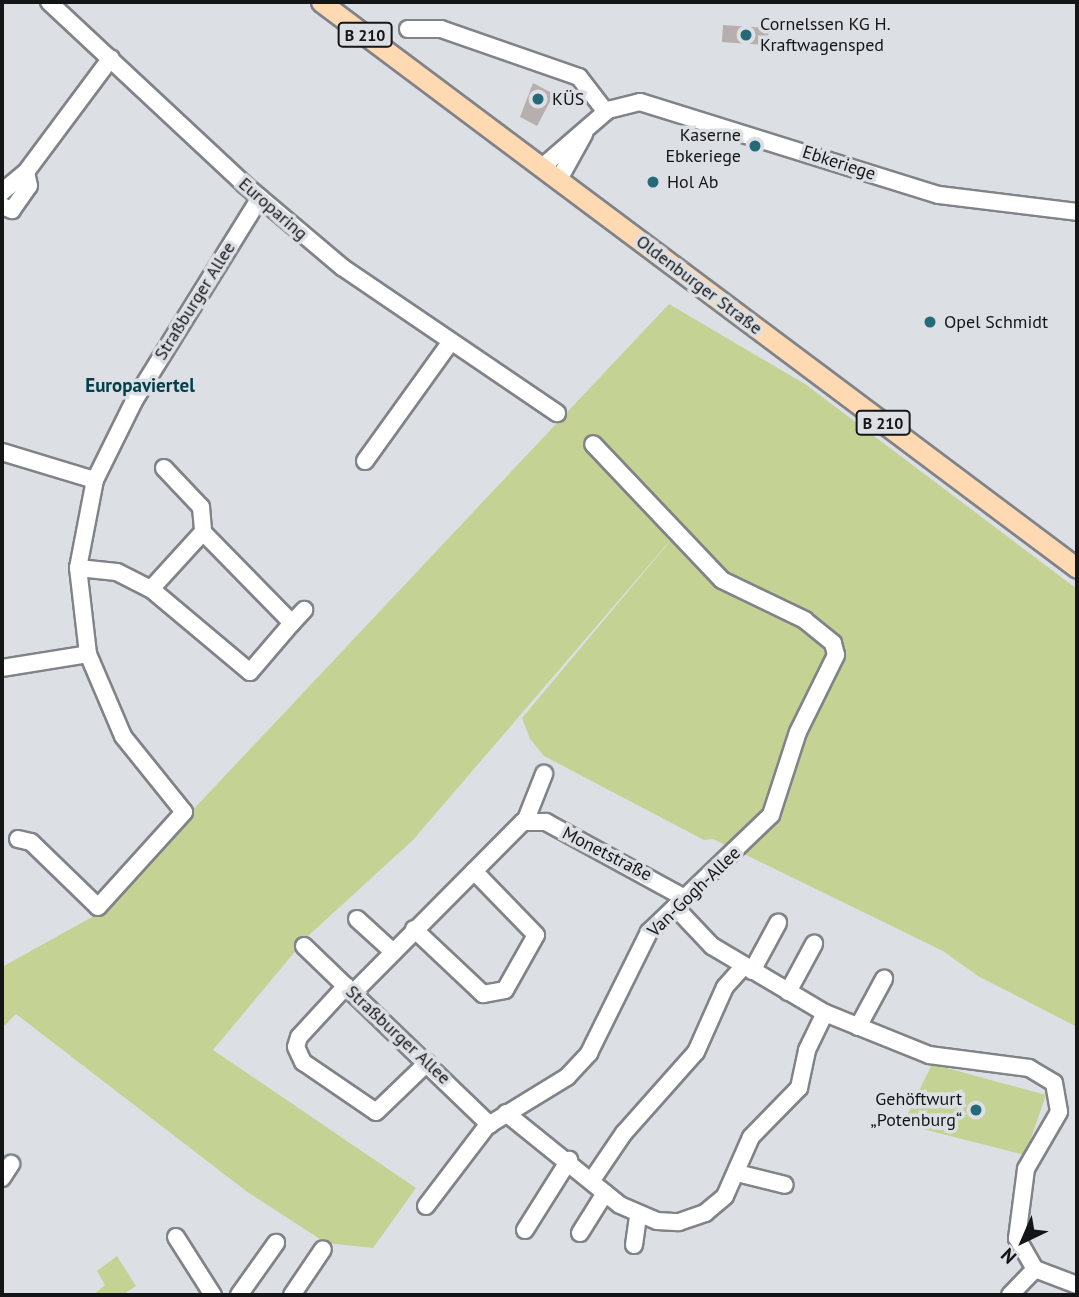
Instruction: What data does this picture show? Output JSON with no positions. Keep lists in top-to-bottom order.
{
  "streets": {
    "main road": ["B 210", "Oldenburger Straße"],
    "street": [
      "Ebkeriege",
      "Europaring",
      "Straßburger Allee",
      "Monetstraße",
      "Van-Gogh-Allee"
    ]
  },
  "crossings": [
    ["Ebkeriege", "Oldenburger Straße"],
    ["Europaring", "Straßburger Allee"],
    ["Straßburger Allee", "Van-Gogh-Allee"],
    ["Monetstraße", "Van-Gogh-Allee"]
  ],
  "districts": ["Europaviertel"],
  "places": [
    "Cornelssen KG H. Kraftwagensped",
    "KÜS",
    "Kaserne Ebkeriege",
    "Hol Ab",
    "Opel Schmidt",
    "Gehöftwurt „Potenburg“"
  ],
  "north": "bottom left"
}
